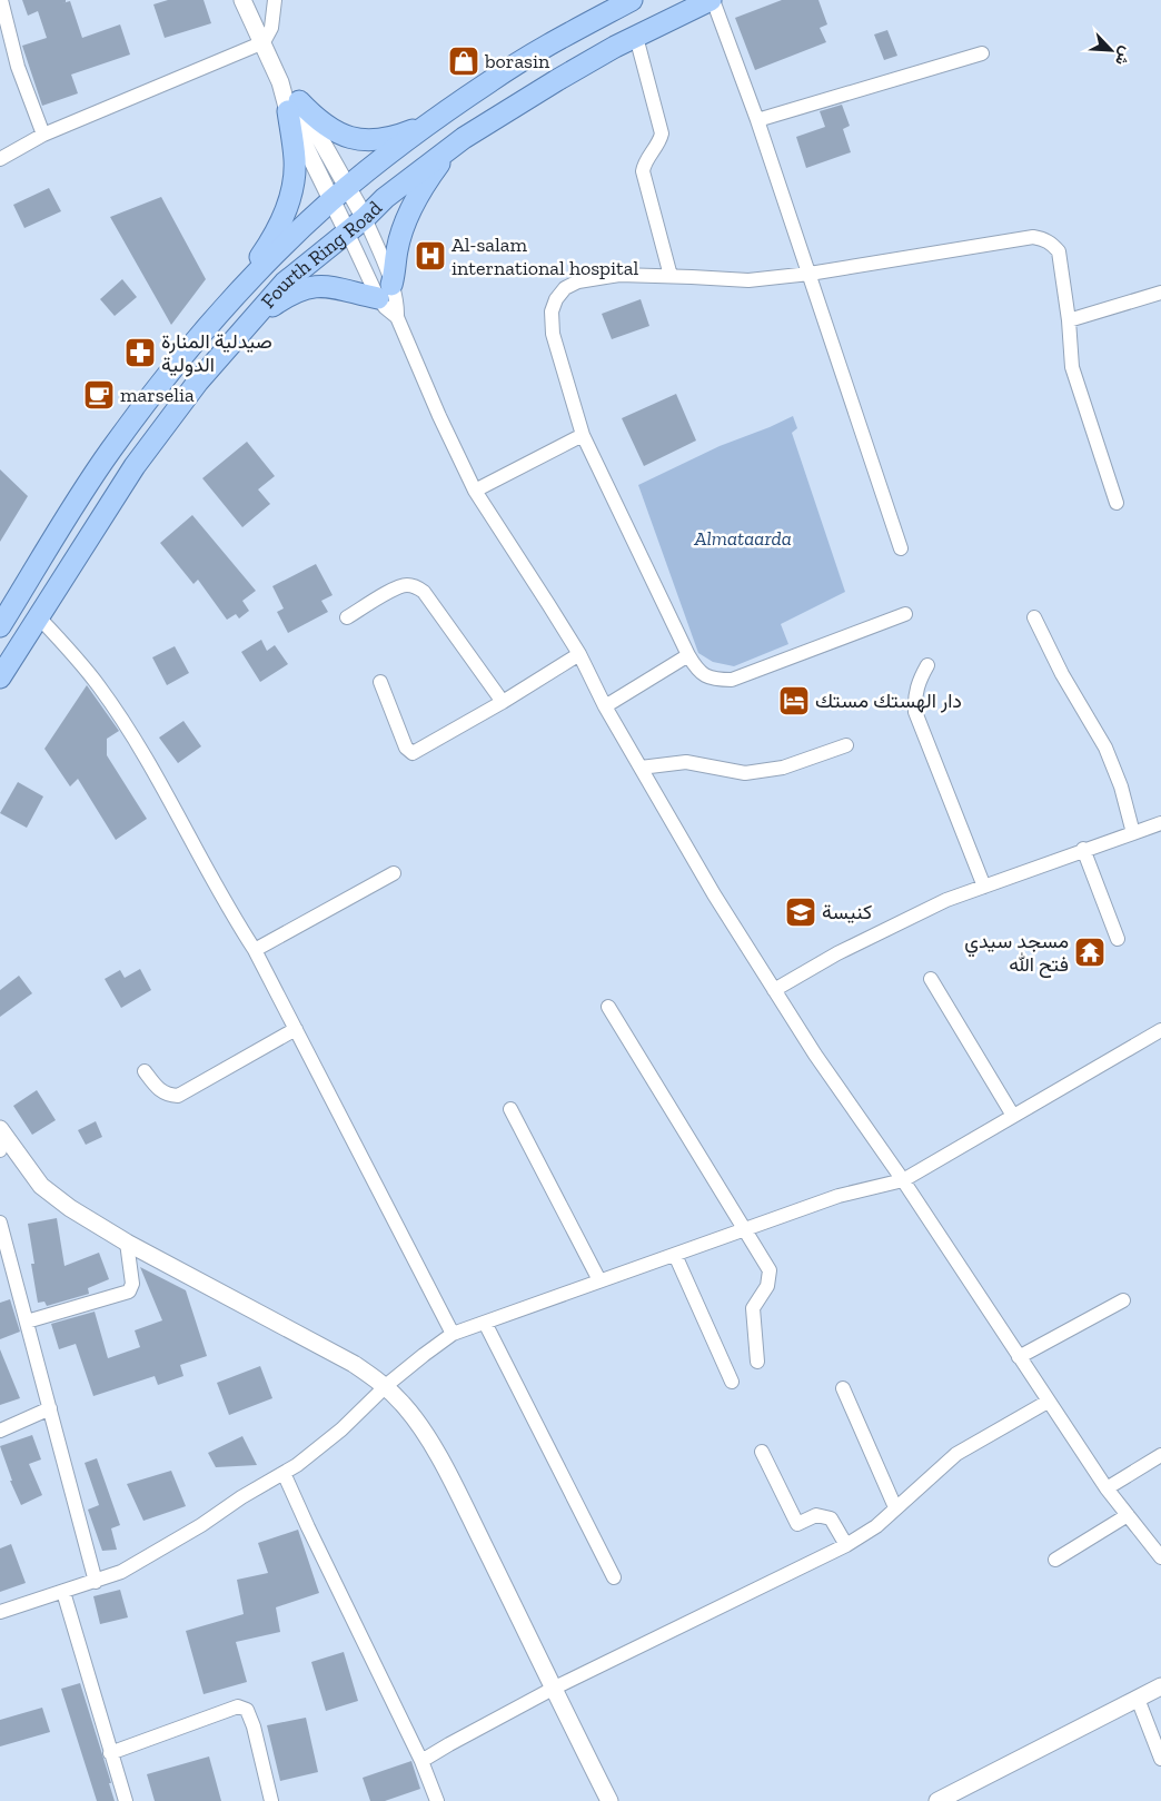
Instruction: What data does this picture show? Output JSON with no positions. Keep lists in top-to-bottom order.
{
  "streets": {
    "main road": ["Fourth Ring Road"]
  },
  "parks": ["Almataarda"],
  "places": {
    "shop": ["borasin"],
    "hospital": ["Al-salam international hospital"],
    "pharmacy": ["صيدلية المنارة الدولية"],
    "cafe": ["marselia"],
    "hotel": ["دار الهستك مستك"],
    "school or university": ["كنيسة"],
    "temple": ["مسجد سيدي فتح الله"]
  },
  "north": "bottom right"
}
